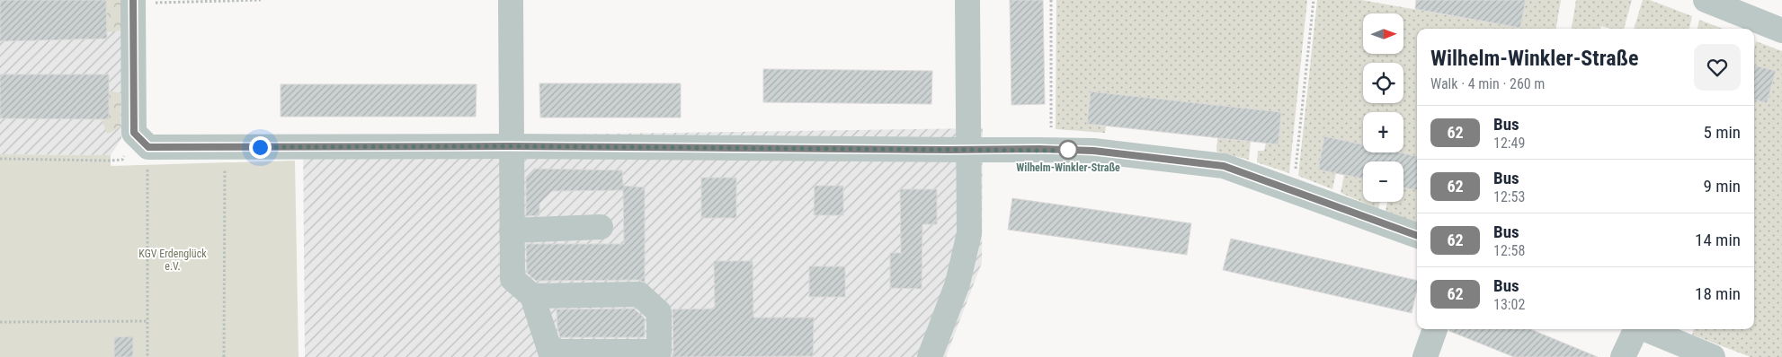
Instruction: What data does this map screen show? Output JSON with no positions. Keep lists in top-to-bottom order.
{
  "parks": ["KGV Erdenglück e.V."],
  "places": ["Wilhelm-Winkler-Straße"],
  "lines": ["bus line 62"],
  "north": "right",
  "page": {
    "map_buttons": ["+", "−"],
    "heading": ["Wilhelm-Winkler-Straße", "Walk · 4 min · 260 m"],
    "list": [
      {
        "mark": "62",
        "name": "Bus",
        "note": "12:49",
        "value": "5 min"
      },
      {
        "mark": "62",
        "name": "Bus",
        "note": "12:53",
        "value": "9 min"
      },
      {
        "mark": "62",
        "name": "Bus",
        "note": "12:58",
        "value": "14 min"
      },
      {
        "mark": "62",
        "name": "Bus",
        "note": "13:02",
        "value": "18 min"
      }
    ]
  }
}
